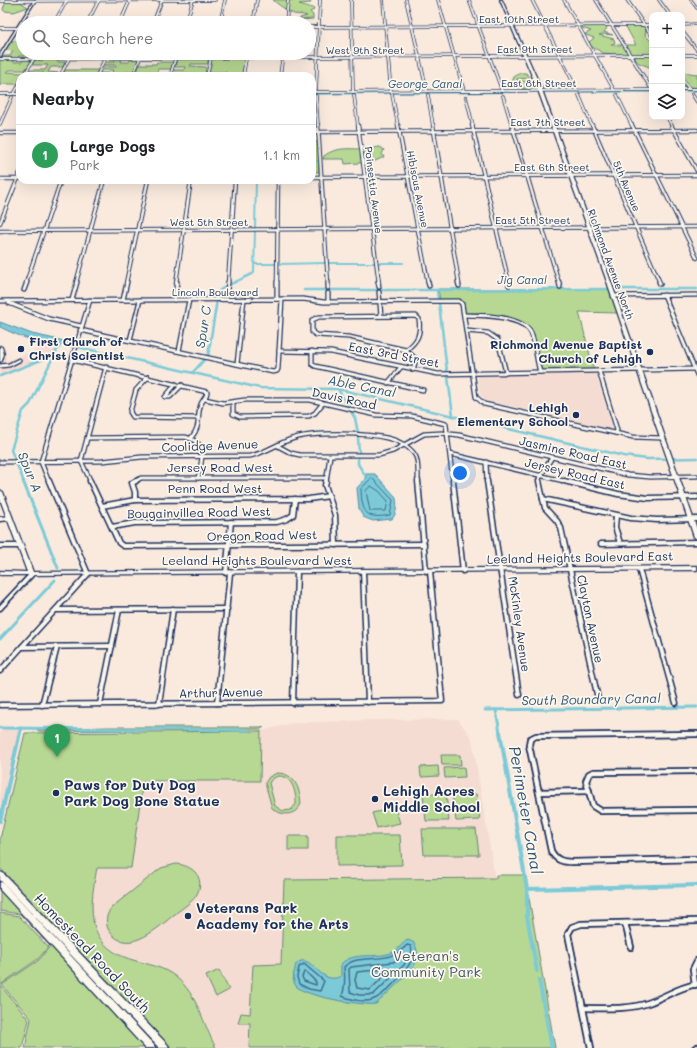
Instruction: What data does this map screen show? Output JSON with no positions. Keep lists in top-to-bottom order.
{
  "streets": {
    "street": [
      "East 10th Street",
      "East 9th Street",
      "West 9th Street",
      "East 8th Street",
      "East 7th Street",
      "East 6th Street",
      "5th Avenue",
      "Hibiscus Avenue",
      "Poinsettia Avenue",
      "East 5th Street",
      "West 5th Street",
      "Richmond Avenue North",
      "Lincoln Boulevard",
      "East 3rd Street",
      "Davis Road",
      "Coolidge Avenue",
      "Jasmine Road East",
      "Jersey Road West",
      "Jersey Road East",
      "Penn Road West",
      "Bougainvillea Road West",
      "Oregon Road West",
      "Leeland Heights Boulevard East",
      "Leeland Heights Boulevard West",
      "Clayton Avenue",
      "McKinley Avenue",
      "Arthur Avenue",
      "Homestead Road South"
    ]
  },
  "crossings": [
    ["East 10th Street", "Hibiscus Avenue"],
    ["East 10th Street", "Poinsettia Avenue"],
    ["East 10th Street", "Richmond Avenue North"],
    ["East 9th Street", "West 9th Street"],
    ["East 9th Street", "Richmond Avenue North"],
    ["West 9th Street", "Hibiscus Avenue"],
    ["West 9th Street", "Poinsettia Avenue"],
    ["East 8th Street", "Hibiscus Avenue"],
    ["East 8th Street", "Poinsettia Avenue"],
    ["East 8th Street", "Richmond Avenue North"],
    ["East 7th Street", "5th Avenue"],
    ["East 7th Street", "Hibiscus Avenue"],
    ["East 7th Street", "Poinsettia Avenue"],
    ["East 7th Street", "Richmond Avenue North"],
    ["East 6th Street", "5th Avenue"],
    ["East 6th Street", "Hibiscus Avenue"],
    ["East 6th Street", "Poinsettia Avenue"],
    ["East 6th Street", "Richmond Avenue North"],
    ["5th Avenue", "East 5th Street"],
    ["Hibiscus Avenue", "East 5th Street"],
    ["Hibiscus Avenue", "West 5th Street"],
    ["Poinsettia Avenue", "West 5th Street"],
    ["East 5th Street", "West 5th Street"],
    ["East 5th Street", "Richmond Avenue North"],
    ["Richmond Avenue North", "East 3rd Street"],
    ["Richmond Avenue North", "Jasmine Road East"],
    ["Richmond Avenue North", "Jersey Road East"],
    ["Davis Road", "Jasmine Road East"],
    ["Coolidge Avenue", "Jasmine Road East"],
    ["Coolidge Avenue", "Oregon Road West"],
    ["Coolidge Avenue", "Leeland Heights Boulevard West"],
    ["Coolidge Avenue", "Arthur Avenue"],
    ["Jersey Road West", "Penn Road West"],
    ["Jersey Road East", "Clayton Avenue"],
    ["Jersey Road East", "McKinley Avenue"],
    ["Penn Road West", "Bougainvillea Road West"],
    ["Penn Road West", "Oregon Road West"],
    ["Bougainvillea Road West", "Oregon Road West"],
    ["Leeland Heights Boulevard East", "Leeland Heights Boulevard West"],
    ["Leeland Heights Boulevard East", "Clayton Avenue"],
    ["Leeland Heights Boulevard East", "McKinley Avenue"]
  ],
  "water": [
    "George Canal",
    "Jig Canal",
    "Spur C",
    "Able Canal",
    "Spur A",
    "South Boundary Canal",
    "Perimeter Canal"
  ],
  "parks": ["Veteran's Community Park"],
  "places": [
    "First Church of Christ Scientist",
    "Richmond Avenue Baptist Church of Lehigh",
    "Lehigh Elementary School",
    "Paws for Duty Dog Park Dog Bone Statue",
    "Lehigh Acres Middle School",
    "Veterans Park Academy for the Arts"
  ],
  "page": {
    "map_buttons": ["+", "−"],
    "search": "Search here",
    "heading": "Nearby",
    "list": [
      {
        "mark": "1",
        "name": "Large Dogs",
        "note": "Park",
        "value": "1.1 km"
      }
    ],
    "pins": "1"
  }
}
